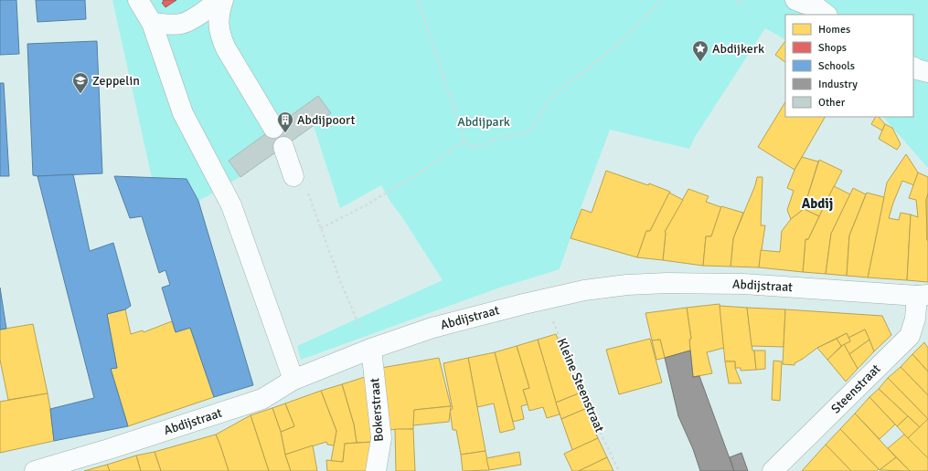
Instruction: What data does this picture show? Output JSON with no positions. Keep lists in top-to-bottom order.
{
  "streets": {
    "street": ["Abdijstraat", "Steenstraat", "Bokerstraat"],
    "path": ["Kleine Steenstraat"]
  },
  "crossings": [
    ["Abdijstraat", "Kleine Steenstraat"],
    ["Abdijstraat", "Steenstraat"],
    ["Abdijstraat", "Bokerstraat"]
  ],
  "districts": ["Abdij"],
  "parks": ["Abdijpark"],
  "places": {
    "place": ["Abdijkerk"],
    "school or university": ["Zeppelin"],
    "building": ["Abdijpoort"]
  },
  "legend": [
    "Homes",
    "Shops",
    "Schools",
    "Industry",
    "Other"
  ]
}
